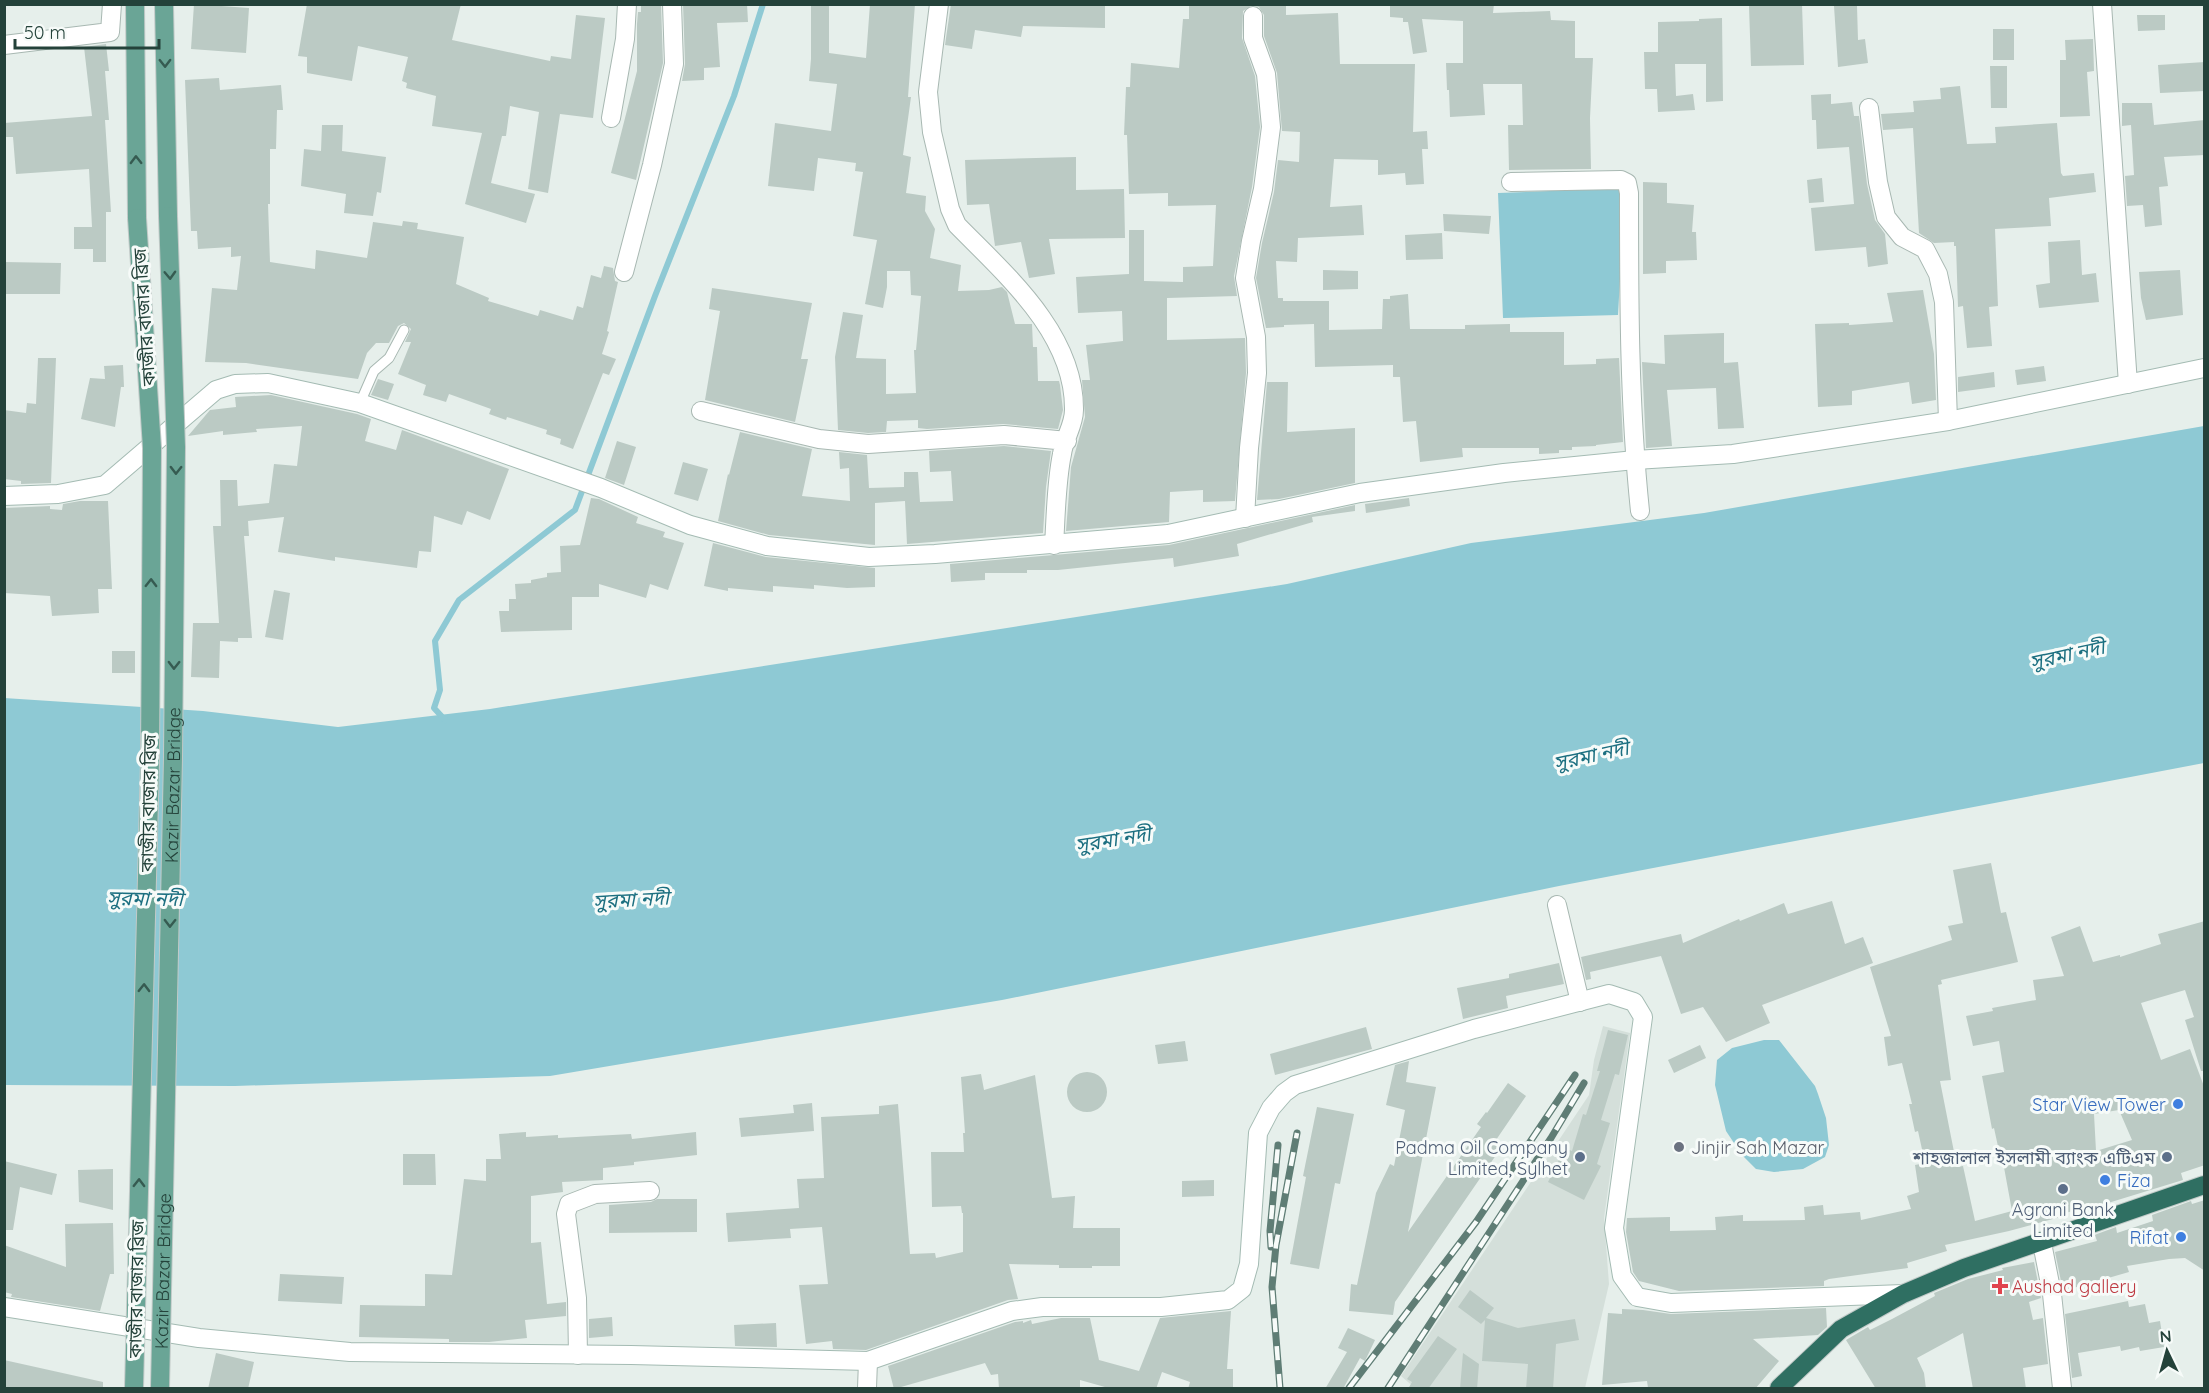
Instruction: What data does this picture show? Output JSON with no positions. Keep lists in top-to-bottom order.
{
  "streets": {
    "main road": ["কাজীর বাজার ব্রিজ", "Kazir Bazar Bridge"]
  },
  "one_way": ["কাজীর বাজার ব্রিজ", "Kazir Bazar Bridge"],
  "water": ["সুরমা নদী"],
  "places": {
    "other": [
      "Star View Tower",
      "Jinjir Sah Mazar",
      "Padma Oil Company Limited, Sylhet",
      "শাহজালাল ইসলামী ব্যাংক এটিএম",
      "Fiza",
      "Agrani Bank Limited",
      "Rifat"
    ],
    "health": ["Aushad gallery"]
  },
  "scale_bar": "50 m",
  "north": "top"
}
